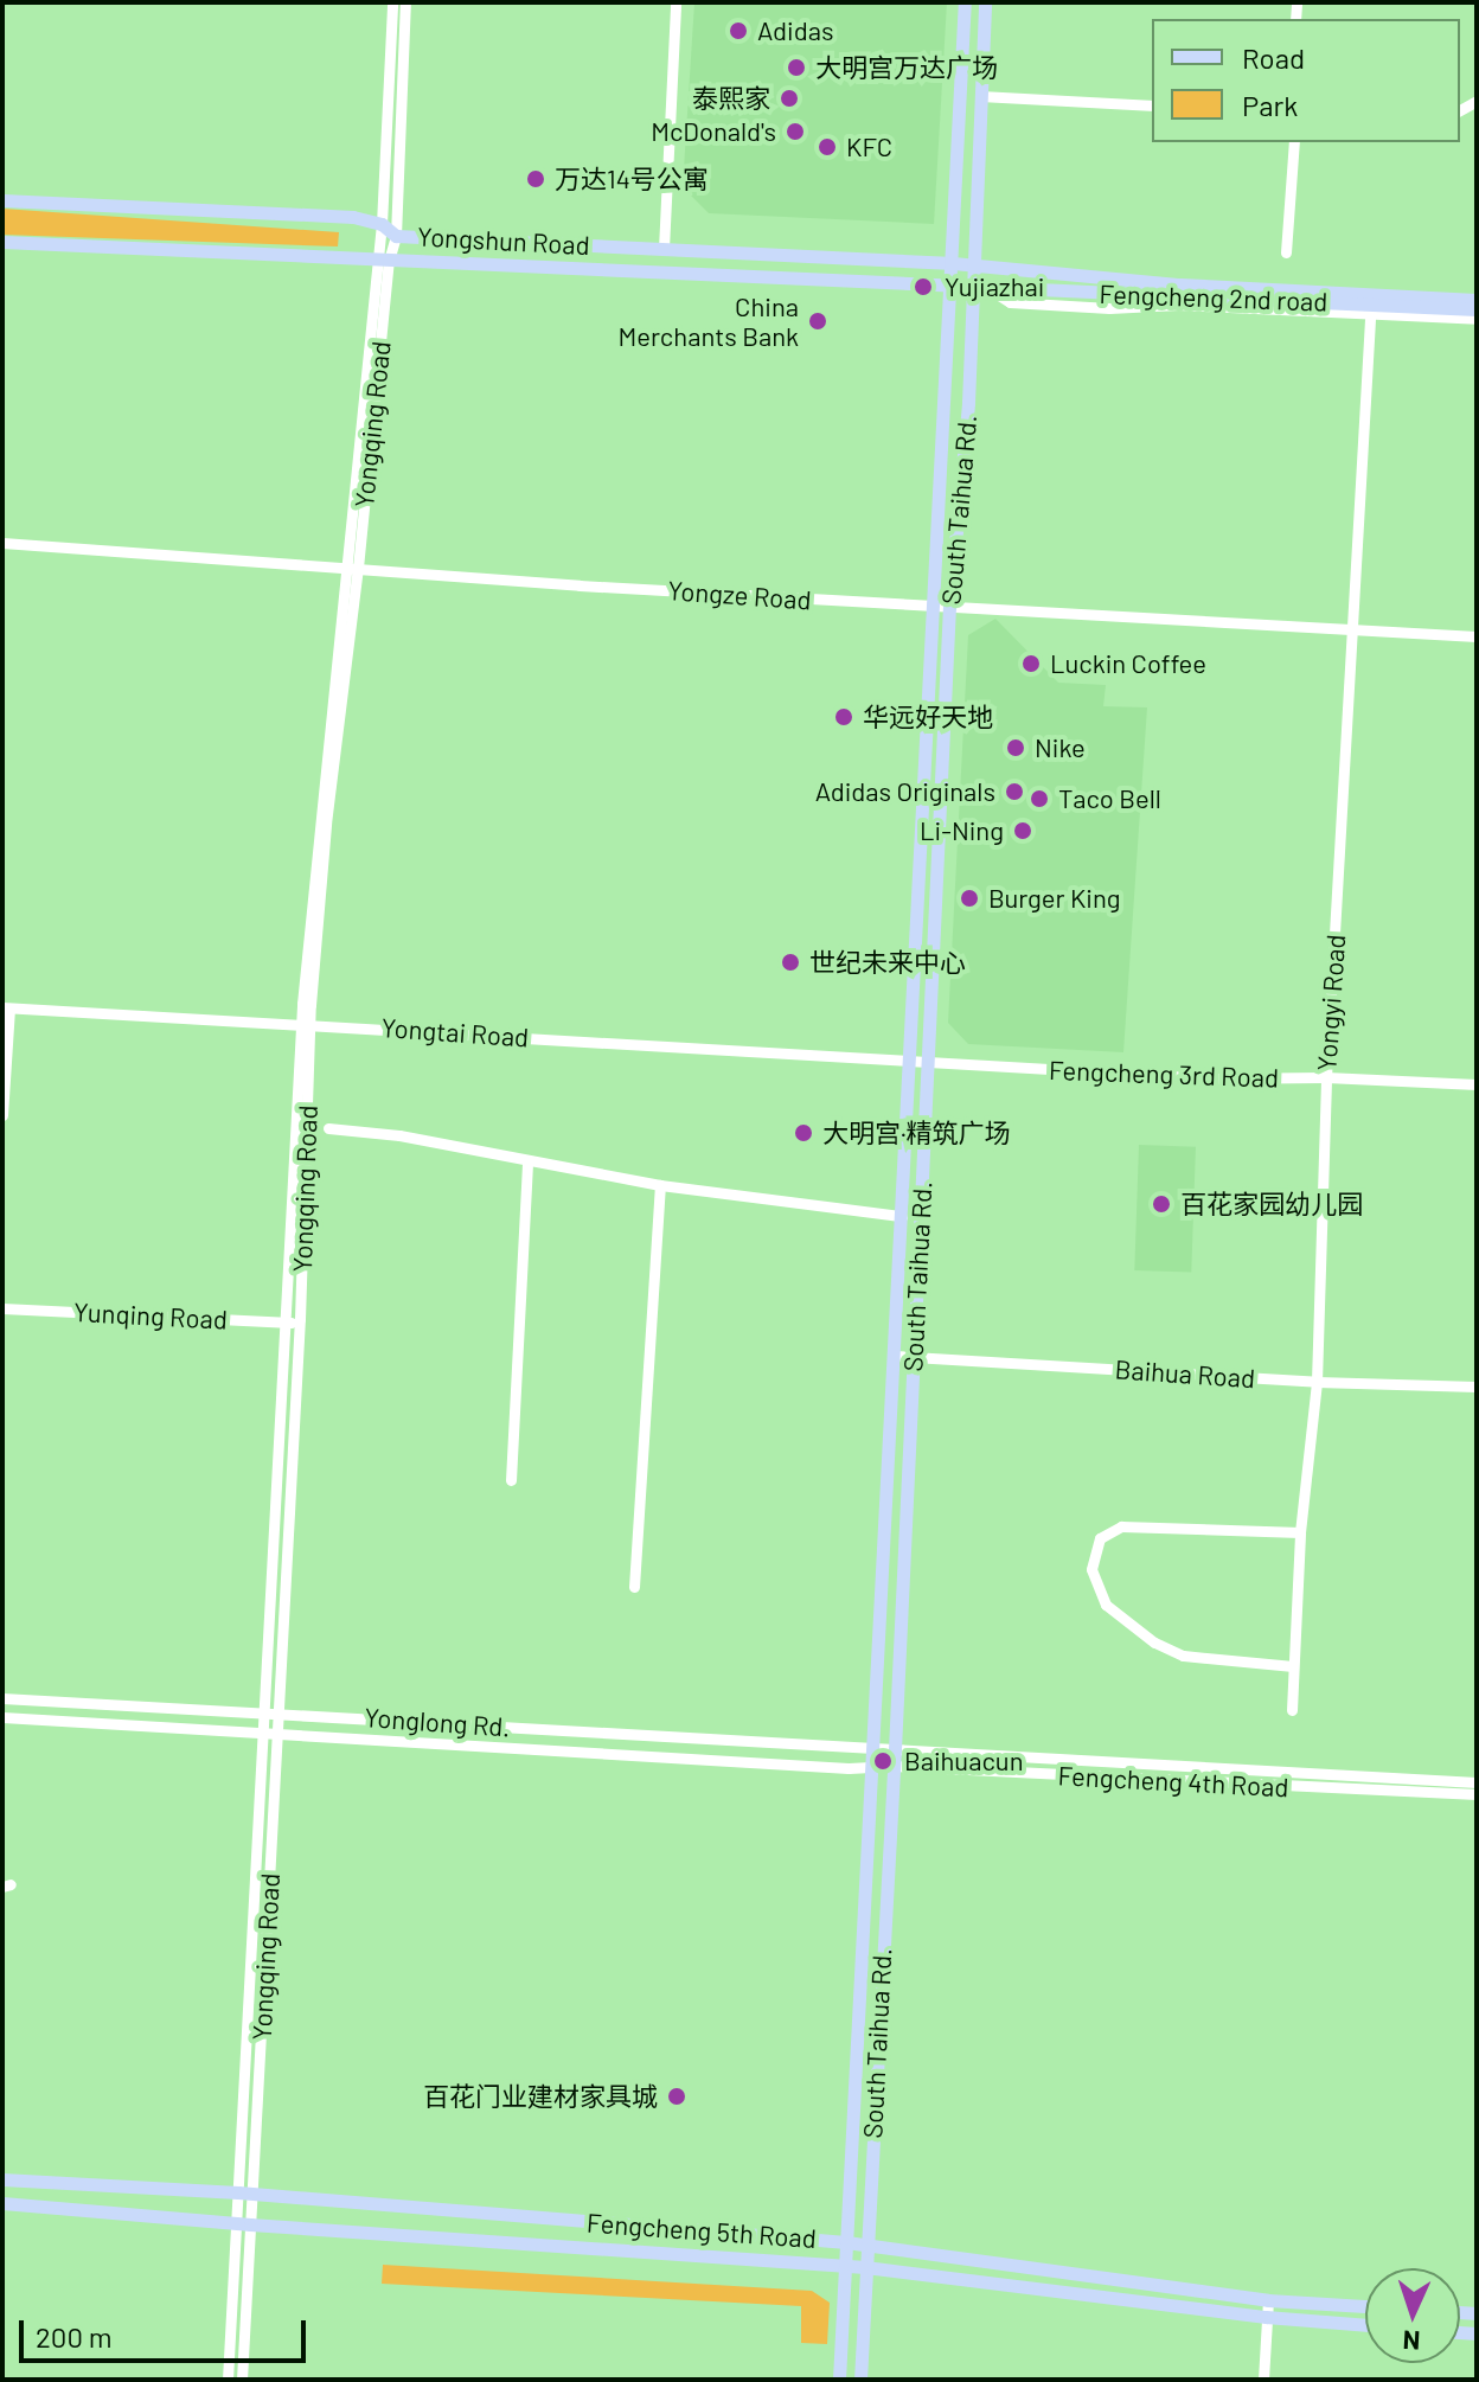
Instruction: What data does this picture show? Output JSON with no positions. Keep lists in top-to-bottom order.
{
  "streets": {
    "main road": [
      "Yongshun Road",
      "Fengcheng 2nd road",
      "South Taihua Rd.",
      "Fengcheng 5th Road"
    ],
    "street": [
      "Yongqing Road",
      "Yongze Road",
      "Yongyi Road",
      "Yongtai Road",
      "Fengcheng 3rd Road",
      "Yunqing Road",
      "Baihua Road",
      "Yonglong Rd.",
      "Fengcheng 4th Road"
    ]
  },
  "crossings": [
    ["Yongshun Road", "Fengcheng 2nd road"],
    ["Yongshun Road", "Yongqing Road"],
    ["Yongshun Road", "South Taihua Rd."],
    ["Fengcheng 2nd road", "South Taihua Rd."],
    ["Fengcheng 2nd road", "Yongyi Road"],
    ["Yongqing Road", "Yongze Road"],
    ["Yongqing Road", "Yongtai Road"],
    ["Yongqing Road", "Yunqing Road"],
    ["Yongqing Road", "Yonglong Rd."],
    ["Yongqing Road", "Fengcheng 5th Road"],
    ["South Taihua Rd.", "Yongze Road"],
    ["South Taihua Rd.", "Yongtai Road"],
    ["South Taihua Rd.", "Fengcheng 3rd Road"],
    ["South Taihua Rd.", "Baihua Road"],
    ["South Taihua Rd.", "Yonglong Rd."],
    ["South Taihua Rd.", "Fengcheng 4th Road"],
    ["South Taihua Rd.", "Fengcheng 5th Road"],
    ["Yongze Road", "Yongyi Road"],
    ["Yongyi Road", "Fengcheng 3rd Road"],
    ["Yongyi Road", "Baihua Road"],
    ["Yongtai Road", "Fengcheng 3rd Road"],
    ["Yonglong Rd.", "Fengcheng 4th Road"]
  ],
  "places": [
    "Adidas",
    "大明宫万达广场",
    "泰熙家",
    "McDonald's",
    "KFC",
    "万达14号公寓",
    "Yujiazhai",
    "China Merchants Bank",
    "Luckin Coffee",
    "华远好天地",
    "Nike",
    "Adidas Originals",
    "Taco Bell",
    "Li-Ning",
    "Burger King",
    "世纪未来中心",
    "大明宫·精筑广场",
    "百花家园幼儿园",
    "Baihuacun",
    "百花门业建材家具城"
  ],
  "legend": ["Road", "Park"],
  "scale_bar": "200 m",
  "north": "bottom"
}
